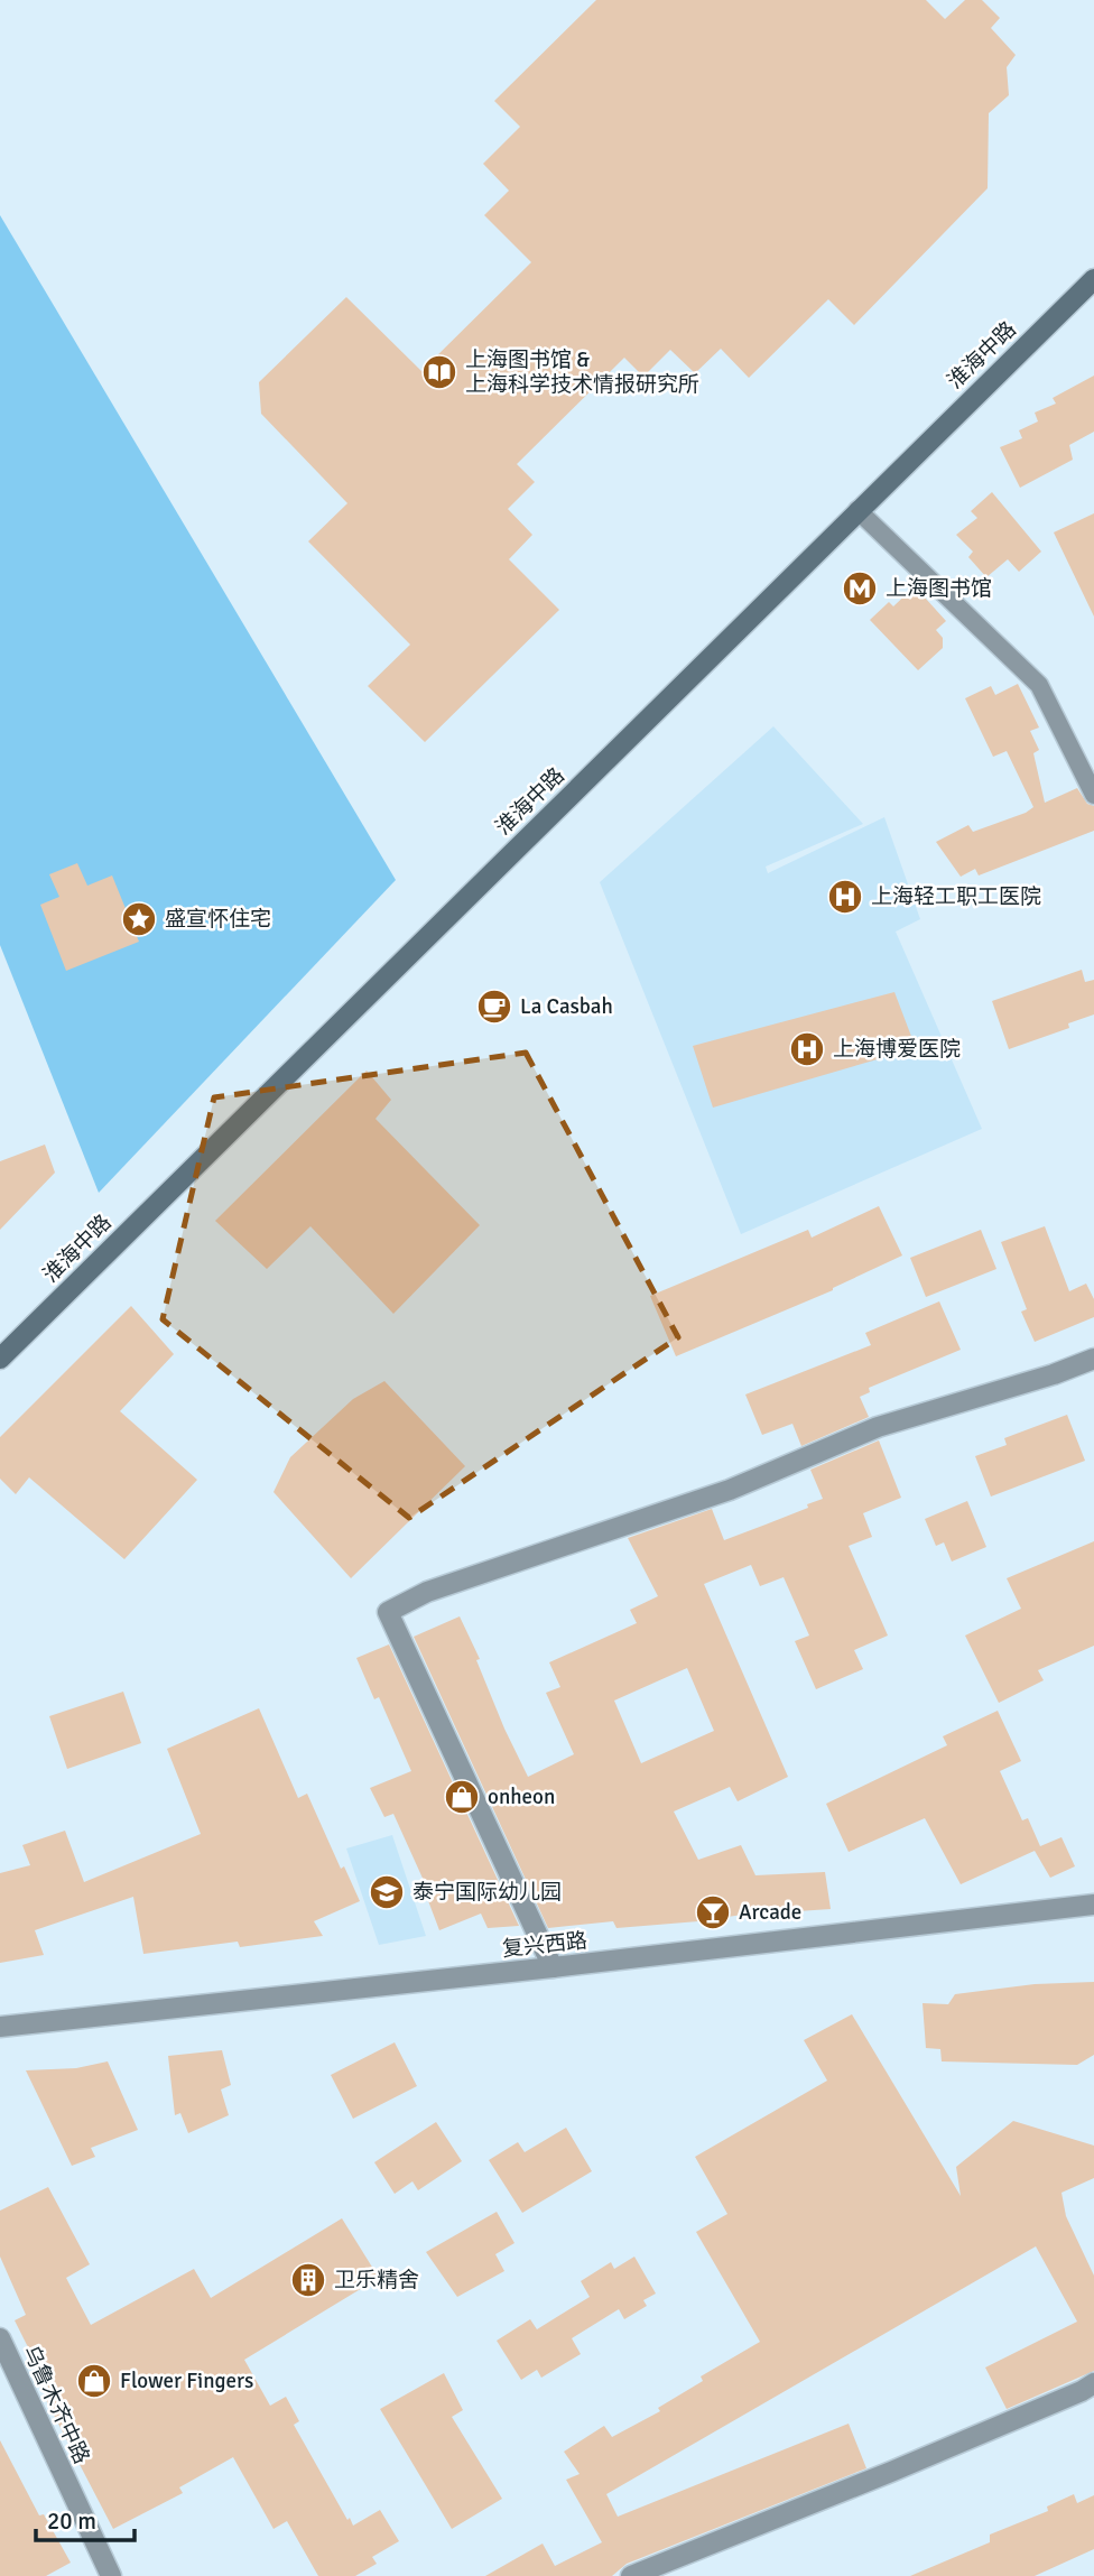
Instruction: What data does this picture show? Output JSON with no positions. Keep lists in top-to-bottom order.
{
  "streets": {
    "main road": ["淮海中路"],
    "street": ["复兴西路", "乌鲁木齐中路"]
  },
  "places": {
    "library": ["上海图书馆 & 上海科学技术情报研究所"],
    "metro station": ["上海图书馆"],
    "hospital": ["上海轻工职工医院", "上海博爱医院"],
    "place": ["盛宣怀住宅"],
    "cafe": ["La Casbah"],
    "shop": ["onheon", "Flower Fingers"],
    "school or university": ["泰宁国际幼儿园"],
    "bar": ["Arcade"],
    "building": ["卫乐精舍"]
  },
  "scale_bar": "20 m"
}
